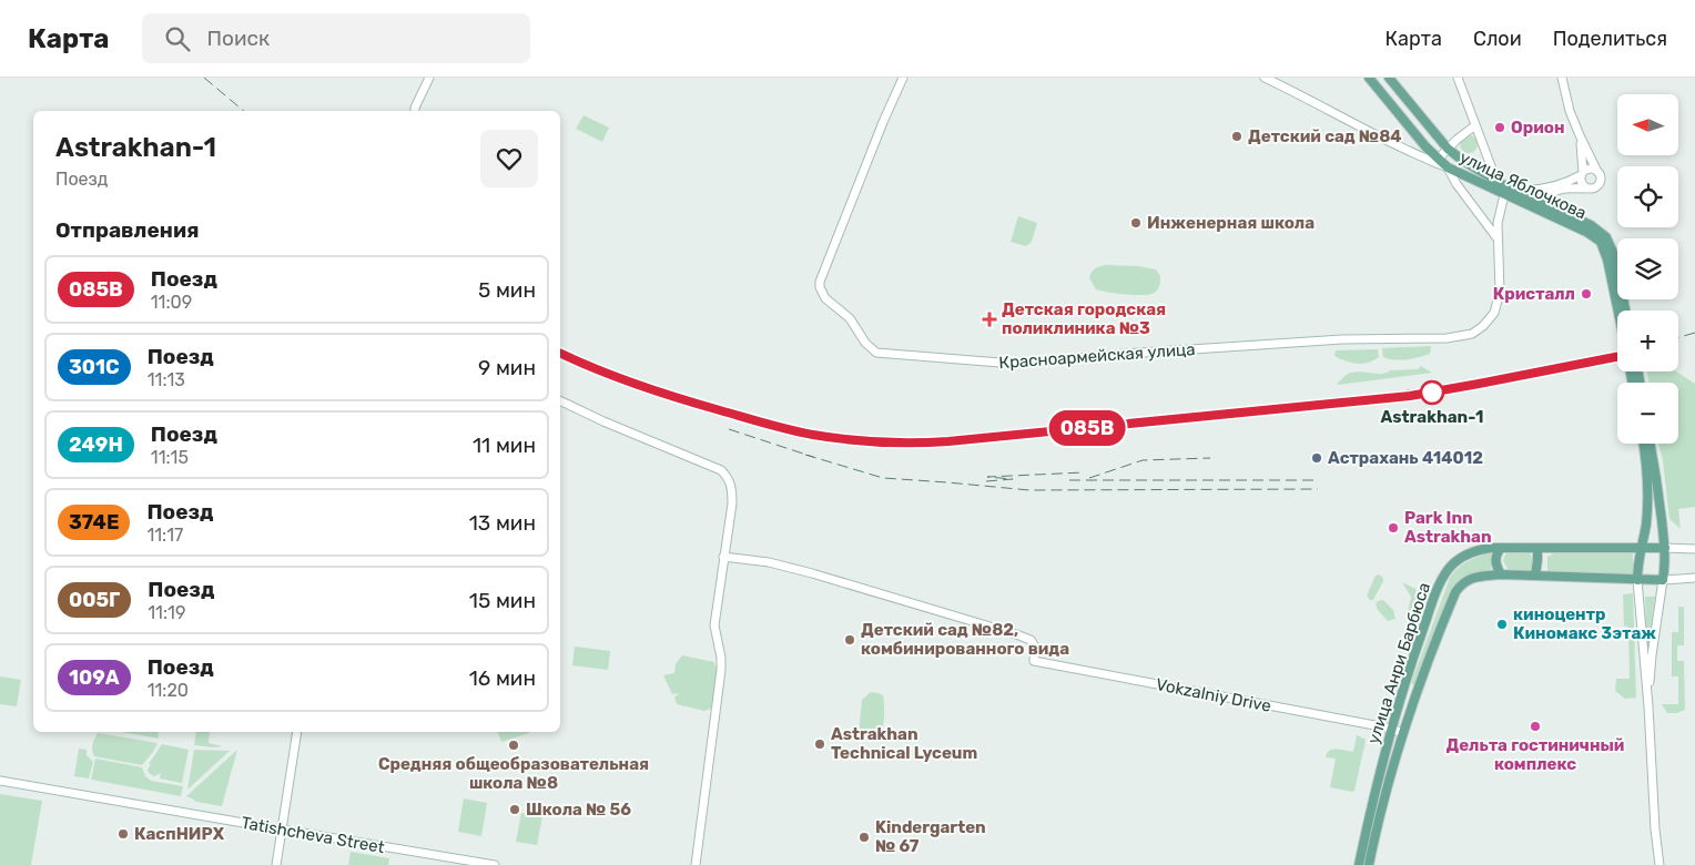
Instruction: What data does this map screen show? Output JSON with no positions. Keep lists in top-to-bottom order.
{
  "streets": {
    "main road": ["улица Яблочкова", "улица Анри Барбюса"],
    "street": ["Красноармейская улица", "Vokzalniy Drive", "Tatishcheva Street"]
  },
  "crossings": [
    ["улица Яблочкова", "Красноармейская улица"],
    ["улица Анри Барбюса", "Vokzalniy Drive"]
  ],
  "places": {
    "other": [
      "Орион",
      "Детский сад №84",
      "Инженерная школа",
      "Кристалл",
      "Astrakhan-1",
      "Астрахань 414012",
      "Park Inn Astrakhan",
      "киноцентр Киномакс 3этаж",
      "Детский сад №82, комбинированного вида",
      "Дельта гостиничный комплекс",
      "Astrakhan Technical Lyceum",
      "Средняя общеобразовательная школа №8",
      "Школа № 56",
      "КаспНИРХ",
      "Kindergarten № 67"
    ],
    "health": ["Детская городская поликлиника №3"]
  },
  "north": "left",
  "page": {
    "header": "Карта",
    "search": "Поиск",
    "nav": ["Карта", "Слои", "Поделиться"],
    "on_map": "085В",
    "map_buttons": ["+", "−"],
    "heading": [
      ["Astrakhan-1", "Поезд"],
      "Отправления"
    ],
    "list": [
      {
        "mark": "085В",
        "name": "Поезд",
        "note": "11:09",
        "value": "5 мин"
      },
      {
        "mark": "301С",
        "name": "Поезд",
        "note": "11:13",
        "value": "9 мин"
      },
      {
        "mark": "249Н",
        "name": "Поезд",
        "note": "11:15",
        "value": "11 мин"
      },
      {
        "mark": "374Е",
        "name": "Поезд",
        "note": "11:17",
        "value": "13 мин"
      },
      {
        "mark": "005Г",
        "name": "Поезд",
        "note": "11:19",
        "value": "15 мин"
      },
      {
        "mark": "109А",
        "name": "Поезд",
        "note": "11:20",
        "value": "16 мин"
      }
    ]
  }
}
